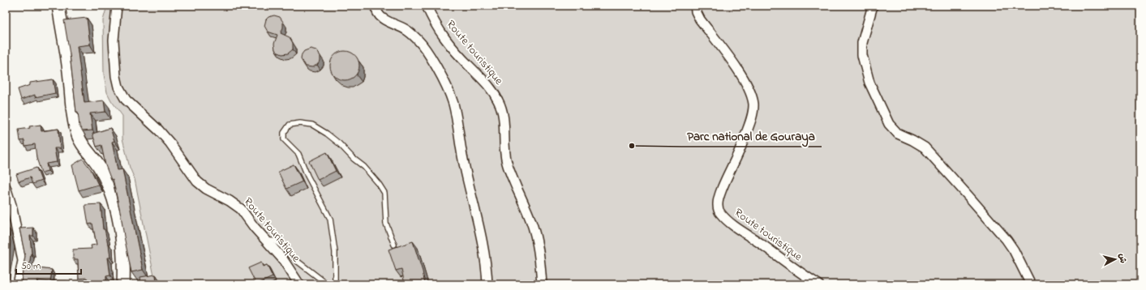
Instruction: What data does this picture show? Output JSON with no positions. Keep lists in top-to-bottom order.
{
  "streets": {
    "street": ["Route touristique"]
  },
  "places": ["Parc national de Gouraya"],
  "scale_bar": "50 m",
  "north": "right"
}
